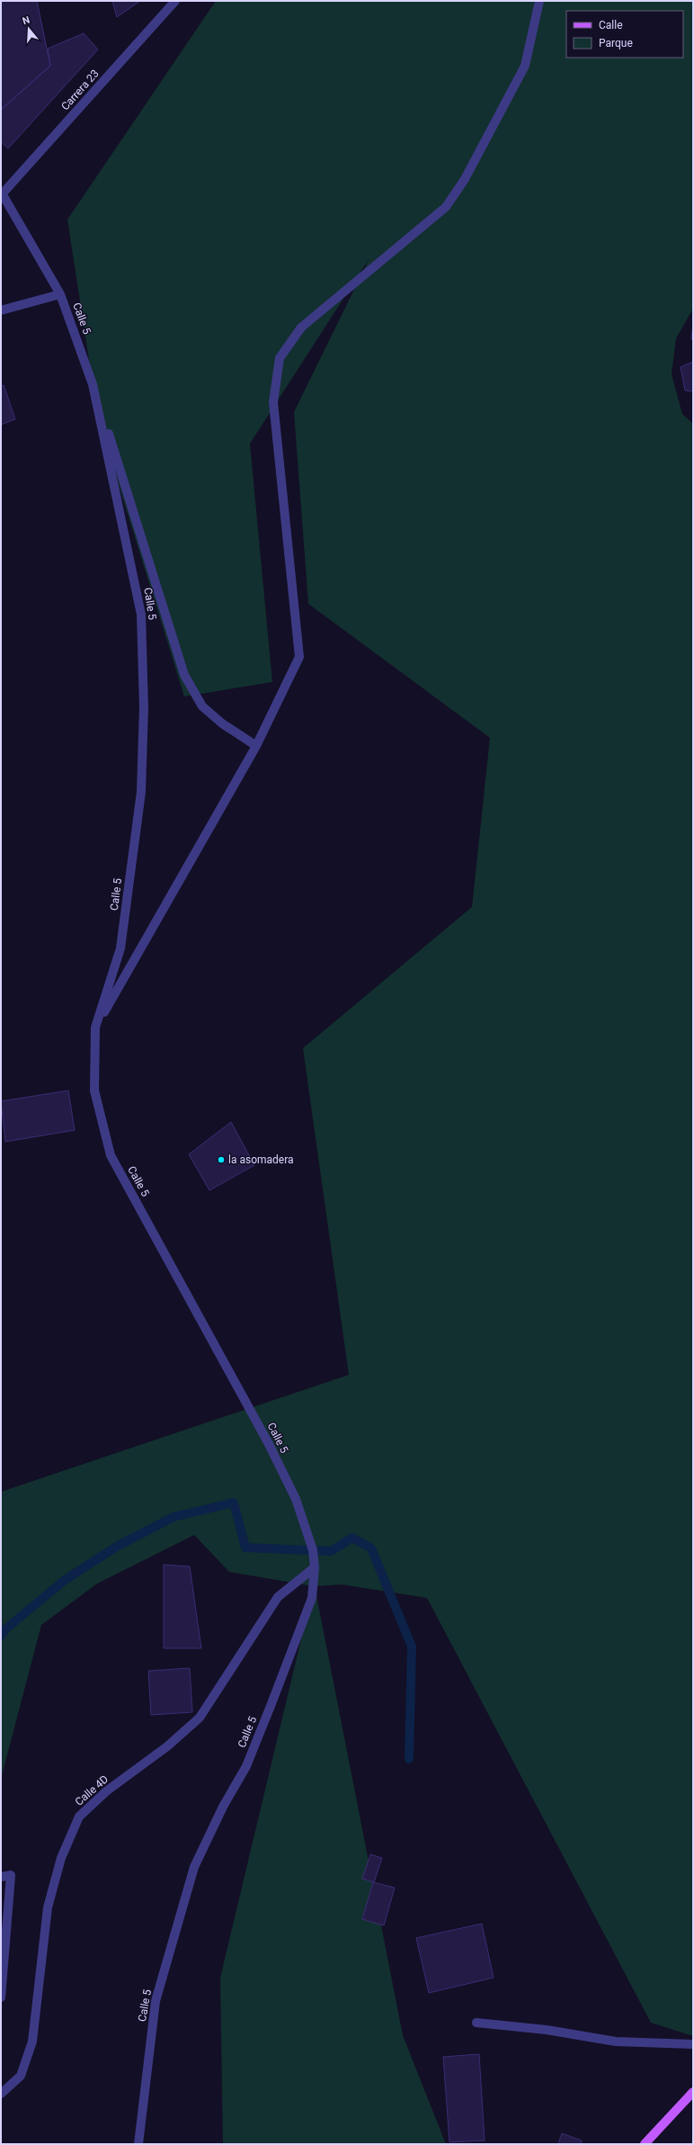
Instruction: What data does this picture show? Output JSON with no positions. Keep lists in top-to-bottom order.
{
  "streets": {
    "street": ["Carrera 23", "Calle 5", "Calle 4D"]
  },
  "crossings": [
    ["Carrera 23", "Calle 5"],
    ["Calle 5", "Calle 4D"]
  ],
  "places": ["la asomadera"],
  "legend": ["Calle", "Parque"],
  "north": "top"
}
